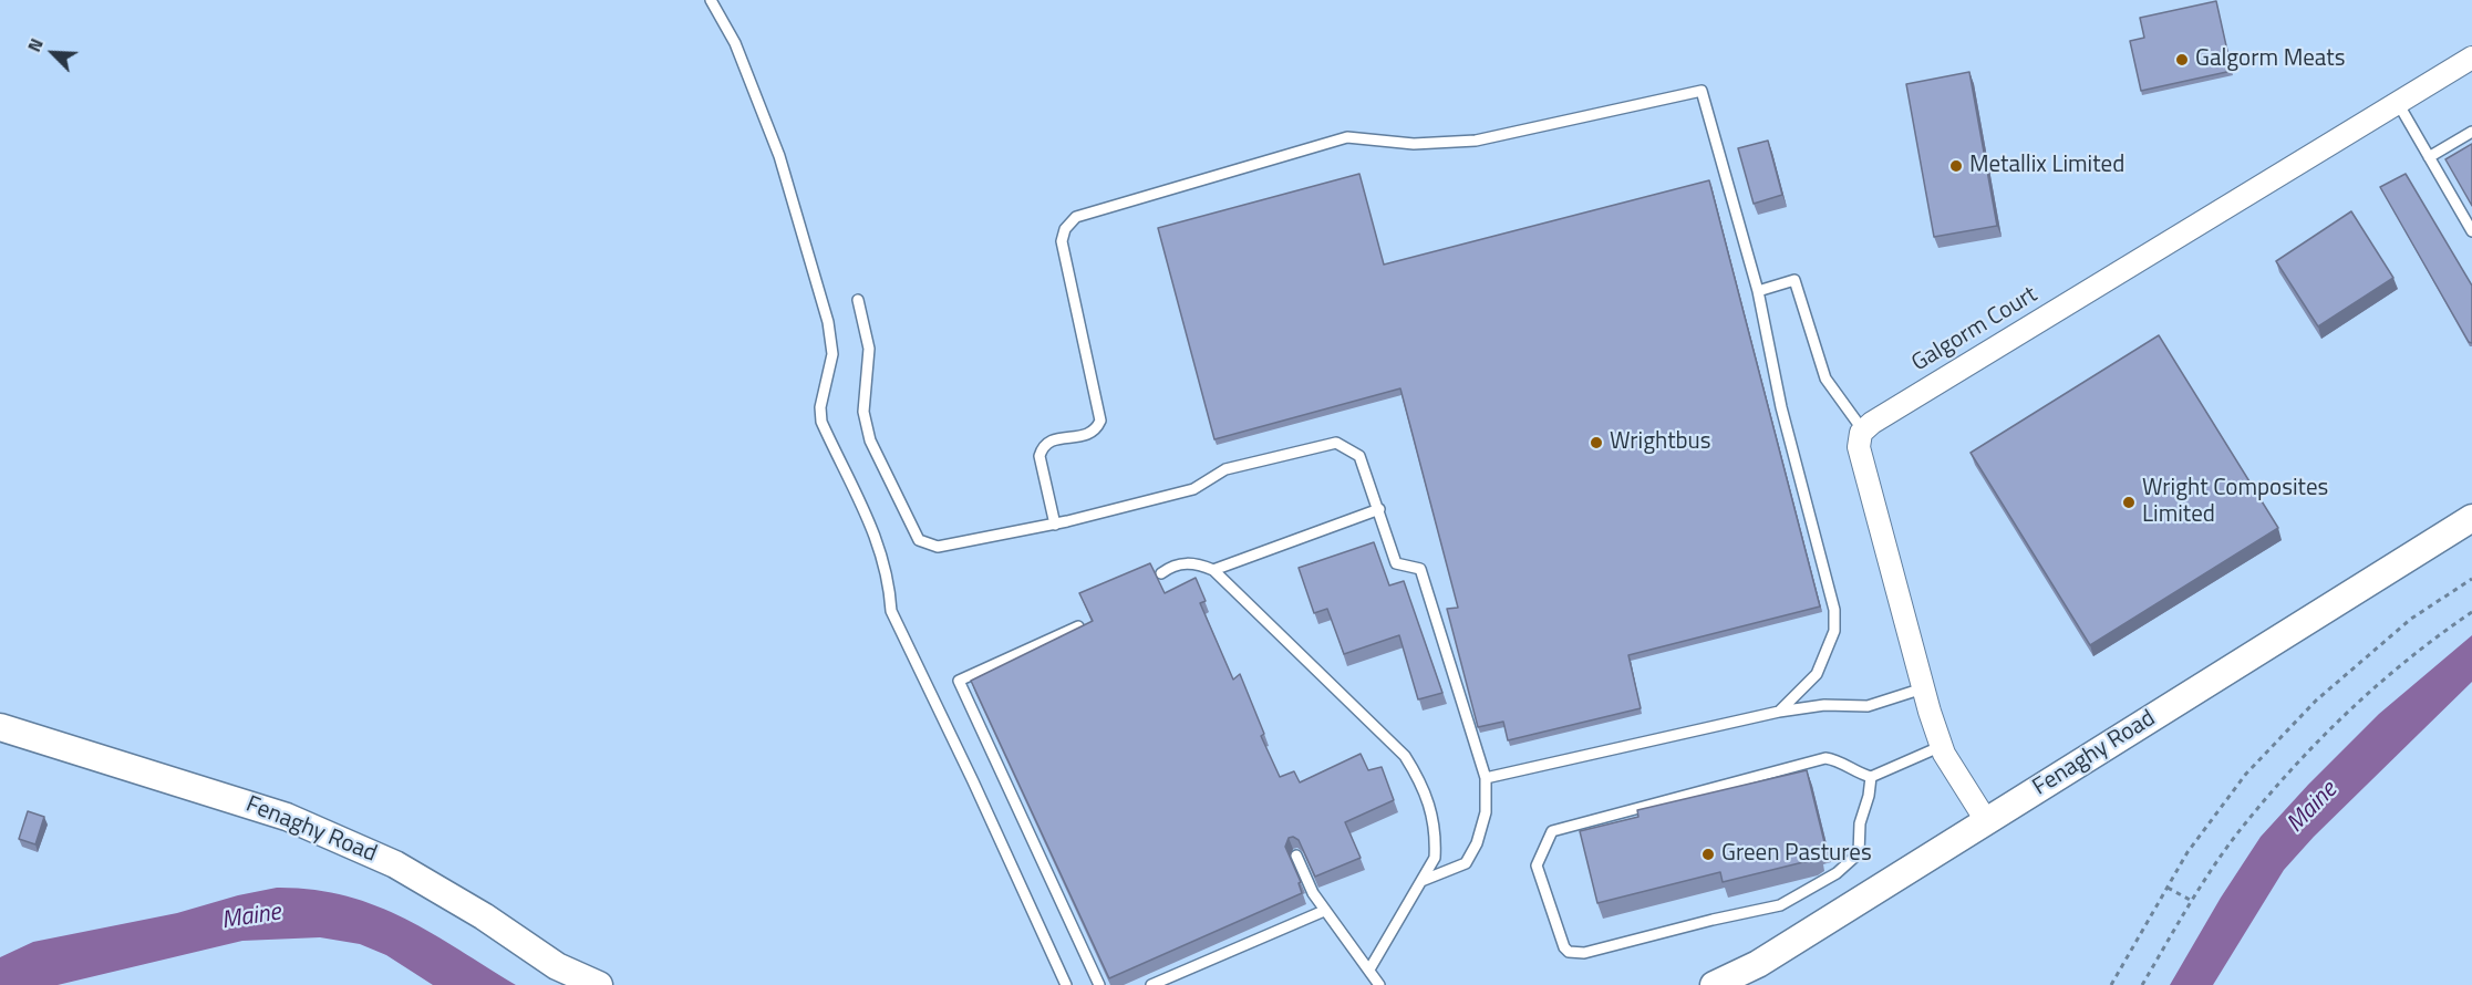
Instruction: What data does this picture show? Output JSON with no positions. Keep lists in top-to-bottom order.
{
  "streets": {
    "street": ["Galgorm Court", "Fenaghy Road"]
  },
  "water": ["Maine"],
  "places": [
    "Galgorm Meats",
    "Metallix Limited",
    "Wrightbus",
    "Wright Composites Limited",
    "Green Pastures"
  ],
  "north": "top left"
}
